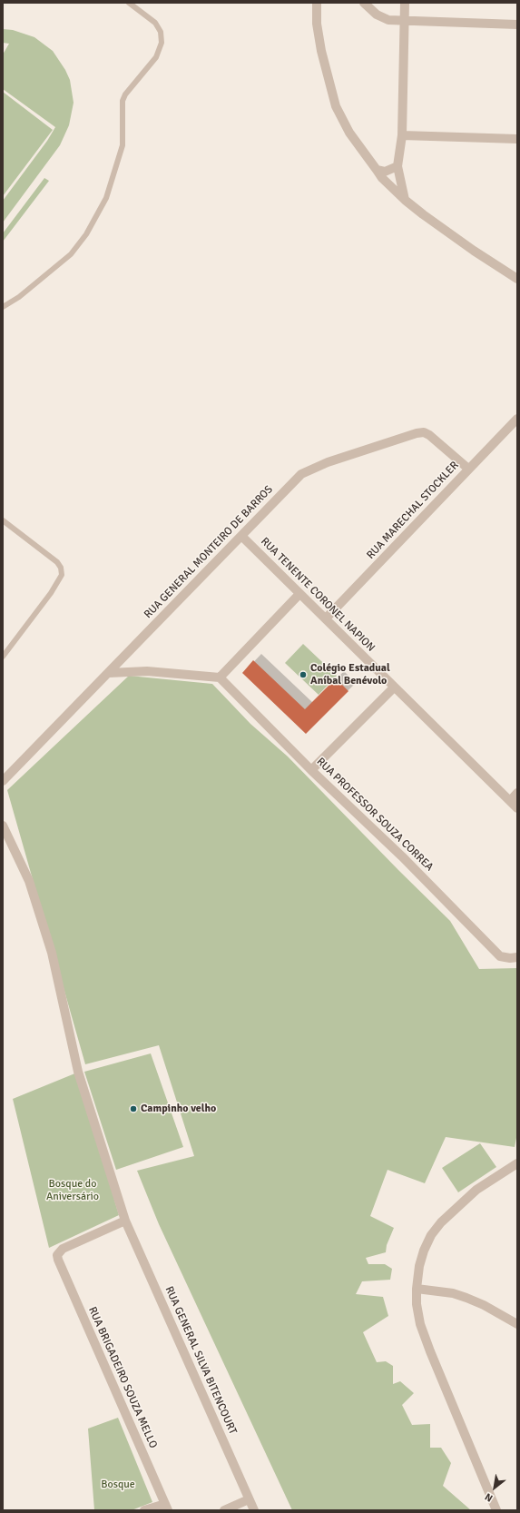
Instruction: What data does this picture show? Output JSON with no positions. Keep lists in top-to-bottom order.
{
  "streets": {
    "street": [
      "RUA MARECHAL STOCKLER",
      "RUA GENERAL MONTEIRO DE BARROS",
      "RUA TENENTE CORONEL NAPION",
      "RUA PROFESSOR SOUZA CORREA",
      "RUA GENERAL SILVA BITENCOURT",
      "RUA BRIGADEIRO SOUZA MELLO"
    ]
  },
  "crossings": [
    ["RUA MARECHAL STOCKLER", "RUA GENERAL MONTEIRO DE BARROS"],
    ["RUA MARECHAL STOCKLER", "RUA TENENTE CORONEL NAPION"],
    ["RUA GENERAL MONTEIRO DE BARROS", "RUA TENENTE CORONEL NAPION"],
    ["RUA GENERAL SILVA BITENCOURT", "RUA BRIGADEIRO SOUZA MELLO"]
  ],
  "parks": ["Bosque do Aniversário", "Bosque"],
  "places": ["Colégio Estadual Aníbal Benévolo", "Campinho velho"],
  "north": "bottom left"
}
